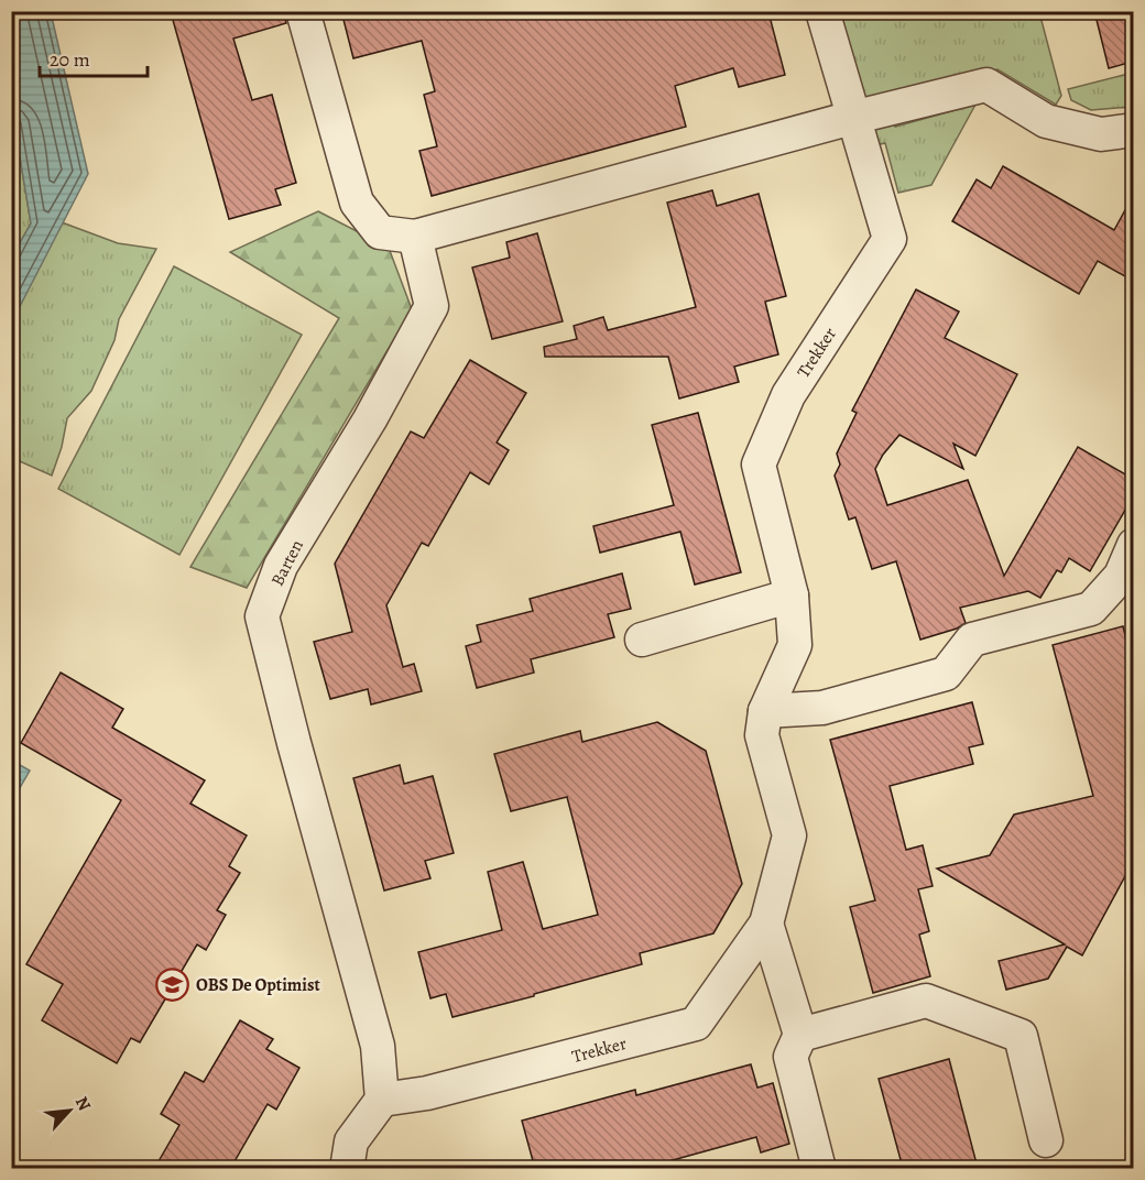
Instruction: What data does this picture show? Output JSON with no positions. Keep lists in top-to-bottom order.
{
  "streets": {
    "street": ["Trekker", "Barten"]
  },
  "crossings": [
    ["Trekker", "Barten"]
  ],
  "places": {
    "school or university": ["OBS De Optimist"]
  },
  "scale_bar": "20 m",
  "north": "top right"
}
